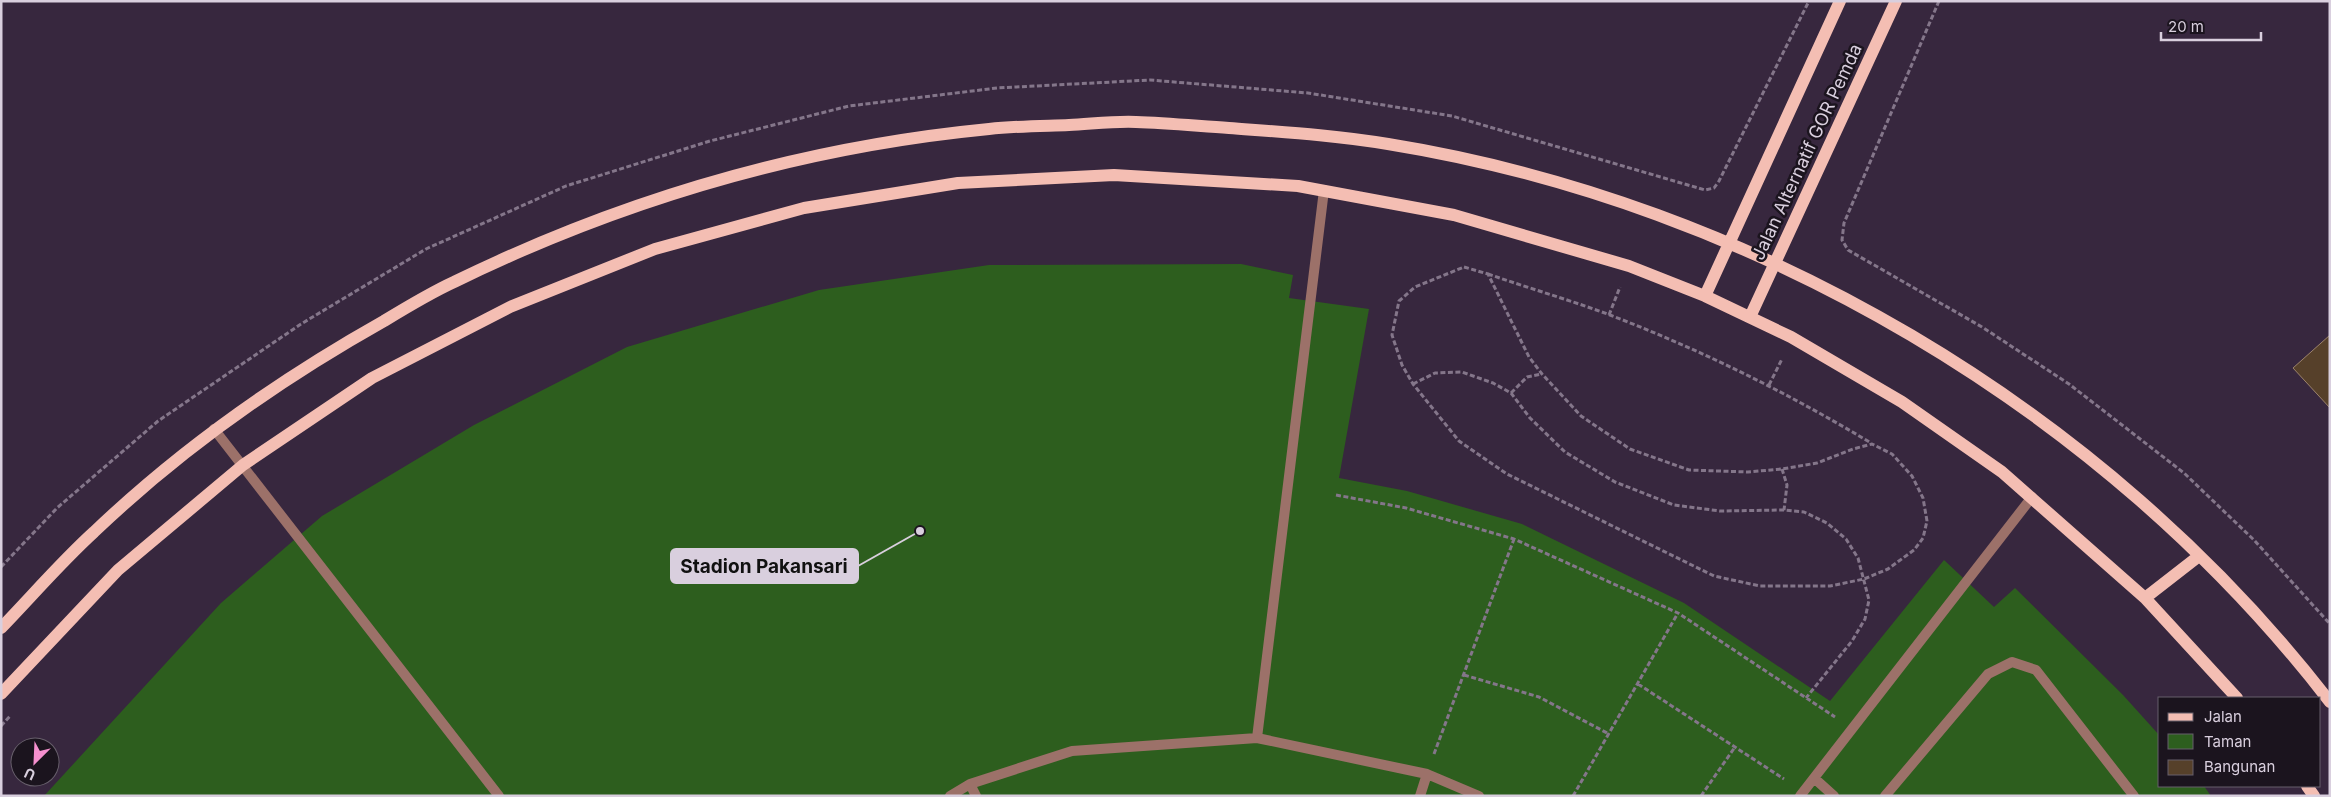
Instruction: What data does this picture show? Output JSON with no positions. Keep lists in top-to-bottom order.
{
  "streets": {
    "main road": ["Jalan Alternatif GOR Pemda"]
  },
  "places": ["Stadion Pakansari"],
  "legend": ["Jalan", "Taman", "Bangunan"],
  "scale_bar": "20 m",
  "north": "bottom left"
}
